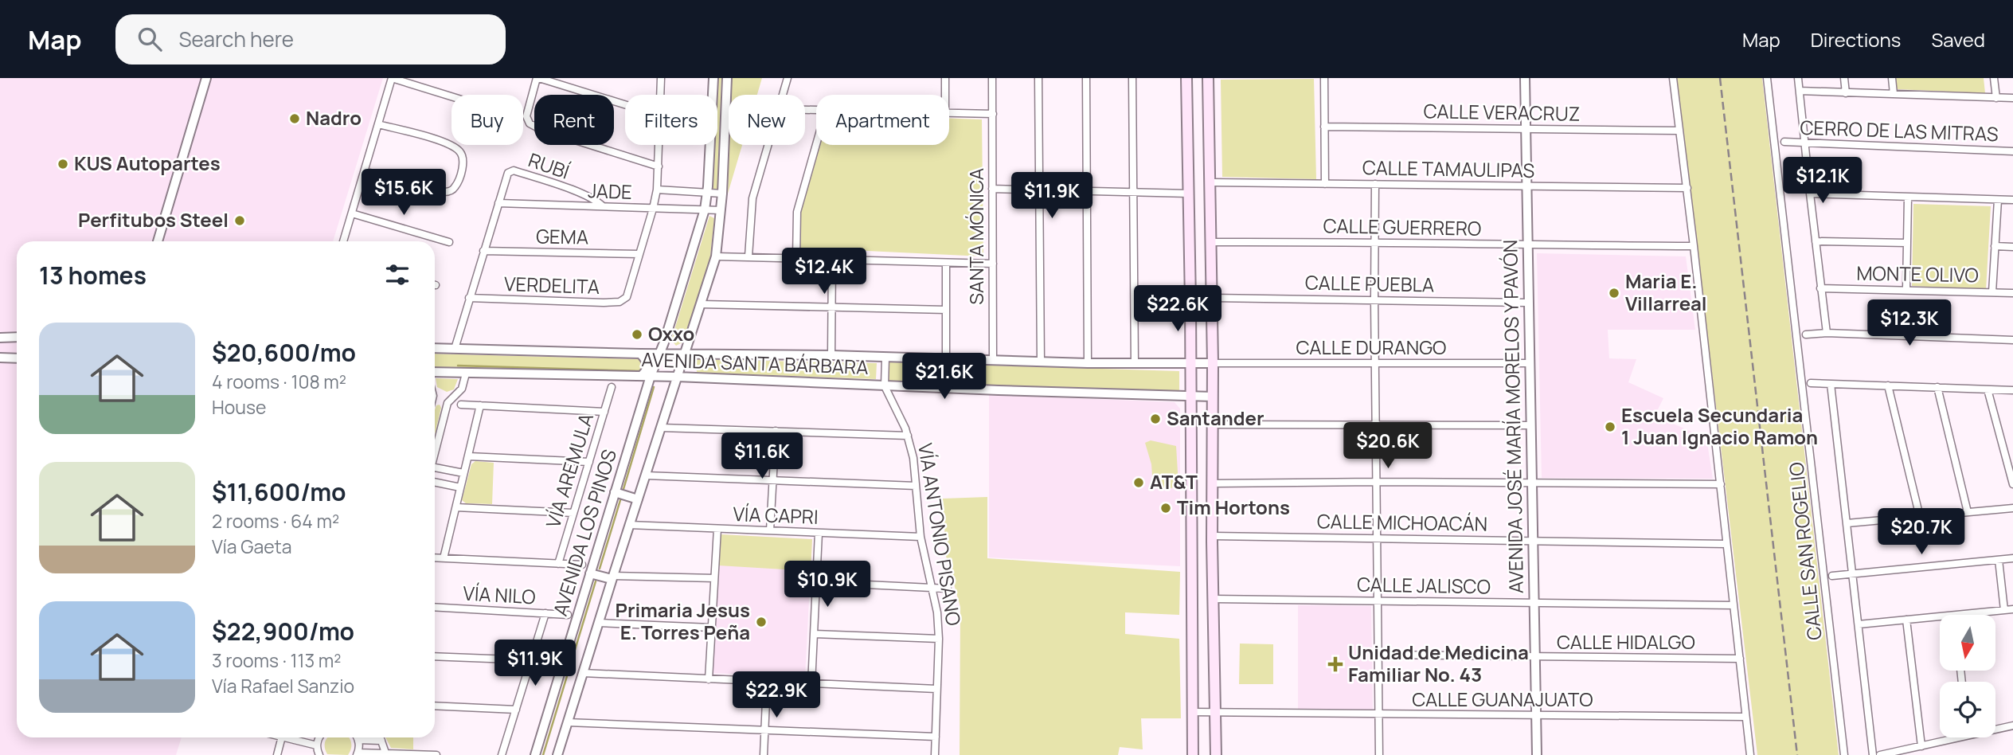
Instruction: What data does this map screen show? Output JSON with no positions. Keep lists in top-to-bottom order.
{
  "streets": {
    "street": [
      "CALLE VERACRUZ",
      "CERRO DE LAS MITRAS",
      "RUBÍ",
      "CALLE TAMAULIPAS",
      "JADE",
      "CALLE GUERRERO",
      "SANTA MÓNICA",
      "GEMA",
      "MONTE OLIVO",
      "CALLE PUEBLA",
      "VERDELITA",
      "CALLE DURANGO",
      "AVENIDA SANTA BÁRBARA",
      "AVENIDA JOSÉ MARÍA MORELOS Y PAVÓN",
      "VÍA AREMULA",
      "VÍA CAPRI",
      "CALLE MICHOACÁN",
      "AVENIDA LOS PINOS",
      "VÍA ANTONIO PISANO",
      "CALLE SAN ROGELIO",
      "CALLE JALISCO",
      "VÍA NILO",
      "CALLE HIDALGO",
      "CALLE GUANAJUATO"
    ]
  },
  "crossings": [
    ["CALLE VERACRUZ", "AVENIDA JOSÉ MARÍA MORELOS Y PAVÓN"],
    ["RUBÍ", "JADE"],
    ["CALLE TAMAULIPAS", "AVENIDA JOSÉ MARÍA MORELOS Y PAVÓN"],
    ["CALLE GUERRERO", "AVENIDA JOSÉ MARÍA MORELOS Y PAVÓN"],
    ["SANTA MÓNICA", "AVENIDA SANTA BÁRBARA"],
    ["GEMA", "VERDELITA"],
    ["CALLE PUEBLA", "AVENIDA JOSÉ MARÍA MORELOS Y PAVÓN"],
    ["CALLE DURANGO", "AVENIDA SANTA BÁRBARA"],
    ["CALLE DURANGO", "AVENIDA JOSÉ MARÍA MORELOS Y PAVÓN"],
    ["AVENIDA SANTA BÁRBARA", "AVENIDA LOS PINOS"],
    ["AVENIDA SANTA BÁRBARA", "VÍA ANTONIO PISANO"],
    ["AVENIDA JOSÉ MARÍA MORELOS Y PAVÓN", "CALLE MICHOACÁN"],
    ["AVENIDA JOSÉ MARÍA MORELOS Y PAVÓN", "CALLE JALISCO"],
    ["AVENIDA JOSÉ MARÍA MORELOS Y PAVÓN", "CALLE HIDALGO"],
    ["AVENIDA JOSÉ MARÍA MORELOS Y PAVÓN", "CALLE GUANAJUATO"],
    ["VÍA CAPRI", "AVENIDA LOS PINOS"],
    ["VÍA CAPRI", "VÍA ANTONIO PISANO"]
  ],
  "places": {
    "other": [
      "Nadro",
      "KUS Autopartes",
      "Perfitubos Steel",
      "Maria E. Villarreal",
      "Oxxo",
      "Santander",
      "Escuela Secundaria 1 Juan Ignacio Ramon",
      "AT&T",
      "Tim Hortons",
      "Primaria Jesus E. Torres Peña"
    ],
    "health": ["Unidad de Medicina Familiar No. 43"]
  },
  "north": "bottom",
  "page": {
    "header": "Map",
    "search": "Search here",
    "nav": ["Map", "Directions", "Saved"],
    "chip": [
      "Buy",
      "Rent",
      "Filters",
      "New",
      "Apartment"
    ],
    "price": [
      "$12.1K",
      "$15.6K",
      "$11.9K",
      "$12.4K",
      "$22.6K",
      "$12.3K",
      "$21.6K",
      "$20.6K",
      "$11.6K",
      "$20.7K",
      "$10.9K",
      "$11.9K",
      "$22.9K"
    ],
    "heading": "13 homes",
    "list": [
      {
        "name": "$20,600/mo",
        "note": "4 rooms · 108 m² · House"
      },
      {
        "name": "$11,600/mo",
        "note": "2 rooms · 64 m² · Vía Gaeta"
      },
      {
        "name": "$22,900/mo",
        "note": "3 rooms · 113 m² · Vía Rafael Sanzio"
      }
    ]
  }
}
